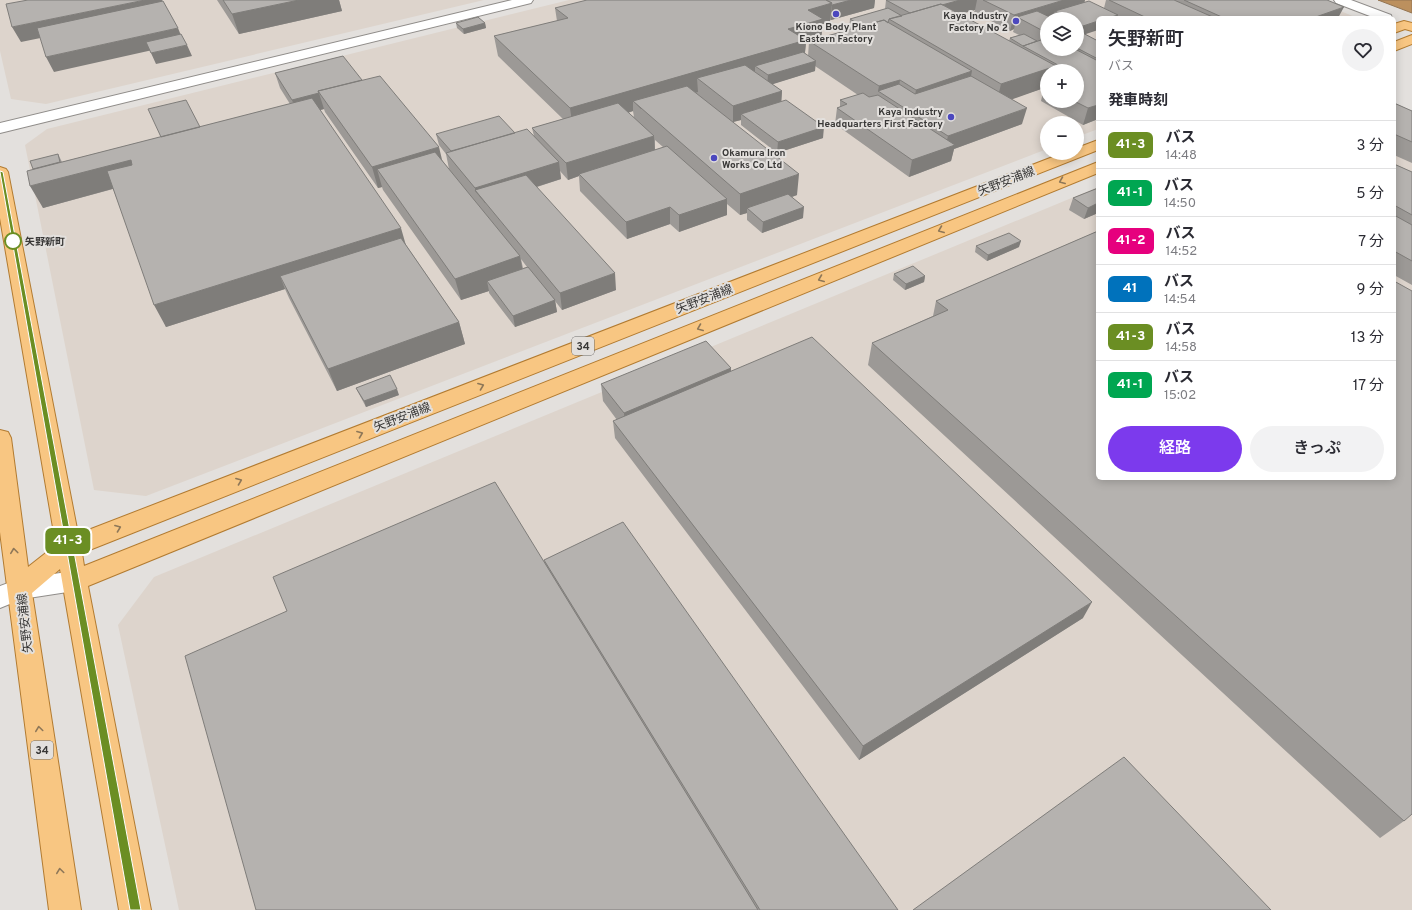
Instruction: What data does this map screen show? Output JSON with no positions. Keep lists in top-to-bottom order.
{
  "streets": {
    "main road": ["矢野安浦線", "34"]
  },
  "places": [
    "Kiono Body Plant Eastern Factory",
    "Kaya Industry Factory No 2",
    "Kaya Industry Headquarters First Factory",
    "Okamura Iron Works Co Ltd",
    "矢野新町"
  ],
  "lines": ["bus line 41-3"],
  "page": {
    "on_map": "41-3",
    "map_buttons": ["+", "−"],
    "heading": [
      ["矢野新町", "バス"],
      "発車時刻"
    ],
    "list": [
      {
        "mark": "41-3",
        "name": "バス",
        "note": "14:48",
        "value": "3 分"
      },
      {
        "mark": "41-1",
        "name": "バス",
        "note": "14:50",
        "value": "5 分"
      },
      {
        "mark": "41-2",
        "name": "バス",
        "note": "14:52",
        "value": "7 分"
      },
      {
        "mark": "41",
        "name": "バス",
        "note": "14:54",
        "value": "9 分"
      },
      {
        "mark": "41-3",
        "name": "バス",
        "note": "14:58",
        "value": "13 分"
      },
      {
        "mark": "41-1",
        "name": "バス",
        "note": "15:02",
        "value": "17 分"
      }
    ],
    "buttons": ["経路", "きっぷ"]
  }
}
